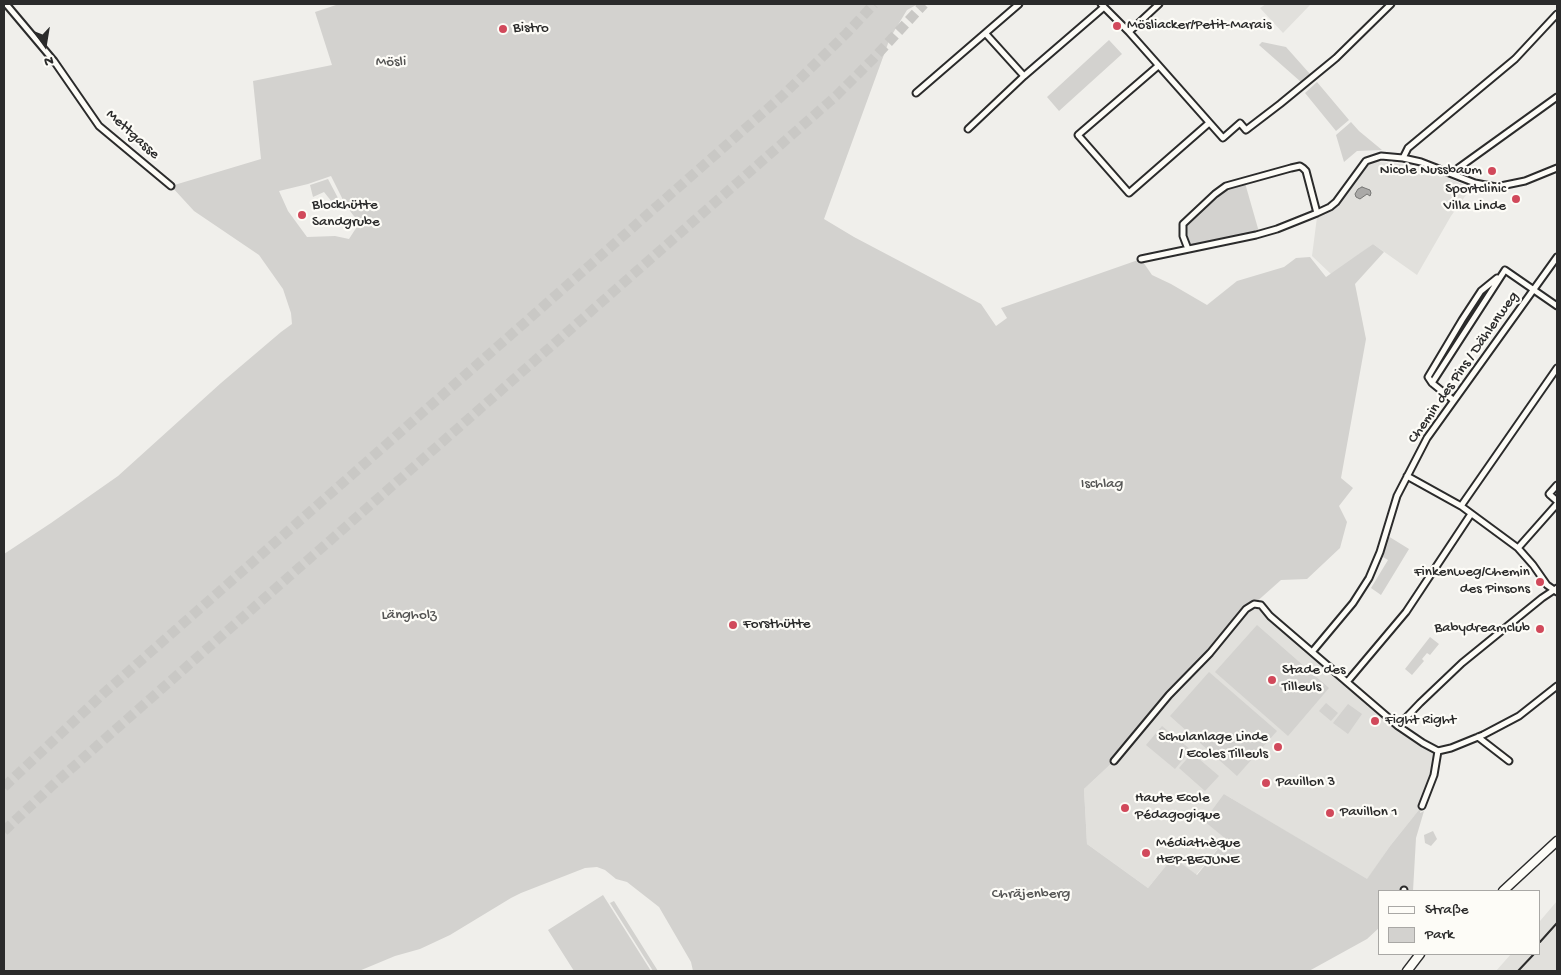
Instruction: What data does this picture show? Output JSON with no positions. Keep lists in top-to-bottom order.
{
  "streets": {
    "street": ["Mettgasse", "Chemin des Pins / Dählenweg"]
  },
  "parks": [
    "Mösli",
    "Ischlag",
    "Längholz",
    "Chräjenberg"
  ],
  "places": [
    "Mösliacker/Petit-Marais",
    "Bistro",
    "Nicole Nussbaum",
    "Sportclinic Villa Linde",
    "Blockhütte Sandgrube",
    "Finkenweg/Chemin des Pinsons",
    "Forsthütte",
    "Babydreamclub",
    "Stade des Tilleuls",
    "Fight Right",
    "Schulanlage Linde / Ecoles Tilleuls",
    "Pavillon 3",
    "Haute Ecole Pédagogique",
    "Pavillon 1",
    "Médiathèque HEP-BEJUNE"
  ],
  "legend": ["Straße", "Park"],
  "north": "bottom"
}
